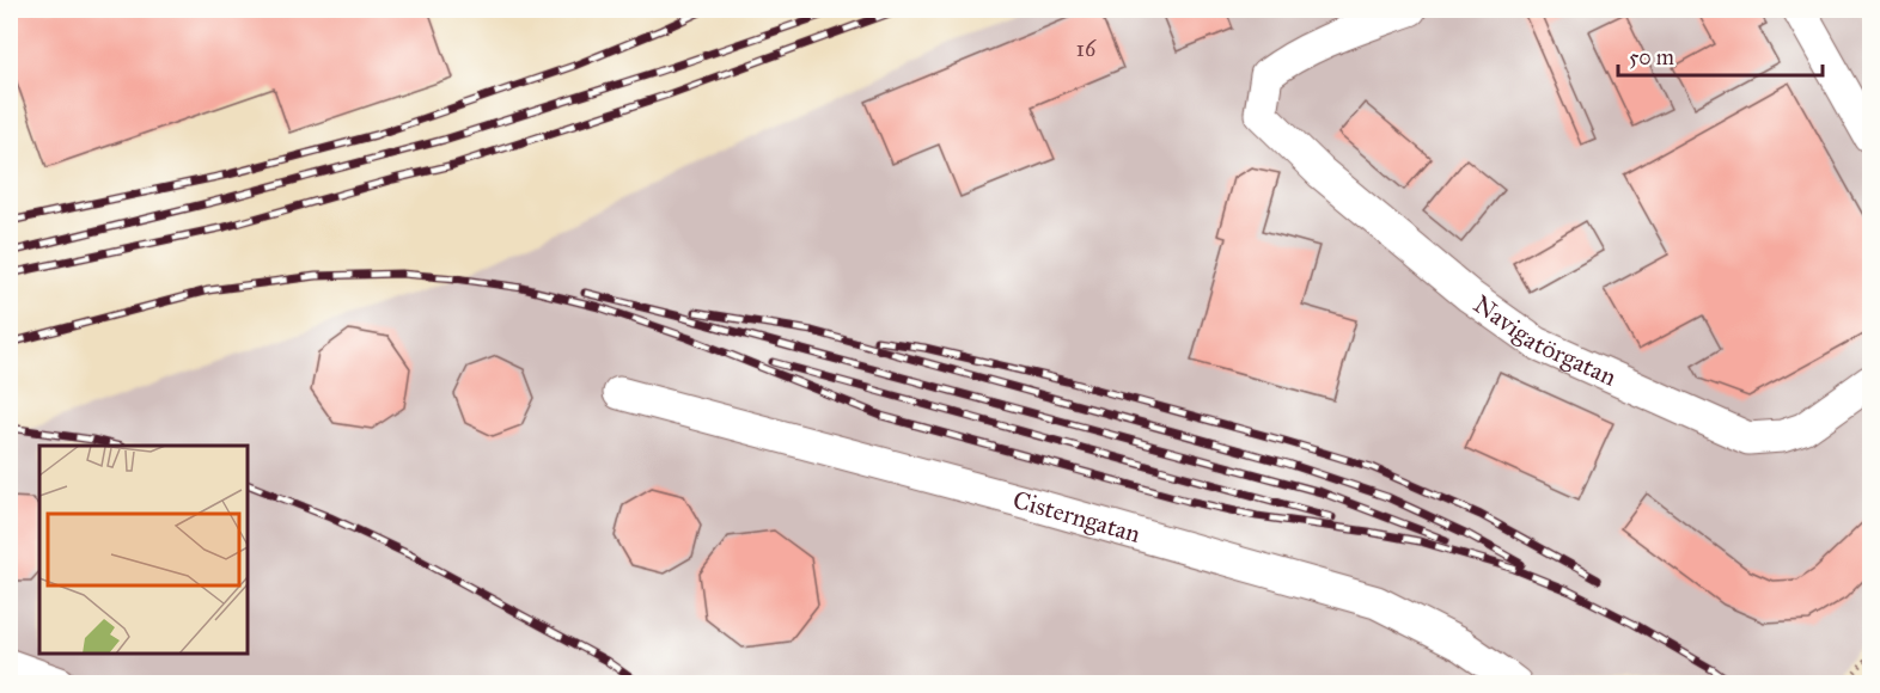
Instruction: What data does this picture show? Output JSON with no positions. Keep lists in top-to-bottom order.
{
  "streets": {
    "street": ["Navigatörgatan", "Cisterngatan"]
  },
  "house_numbers": ["16"],
  "scale_bar": "50 m"
}
